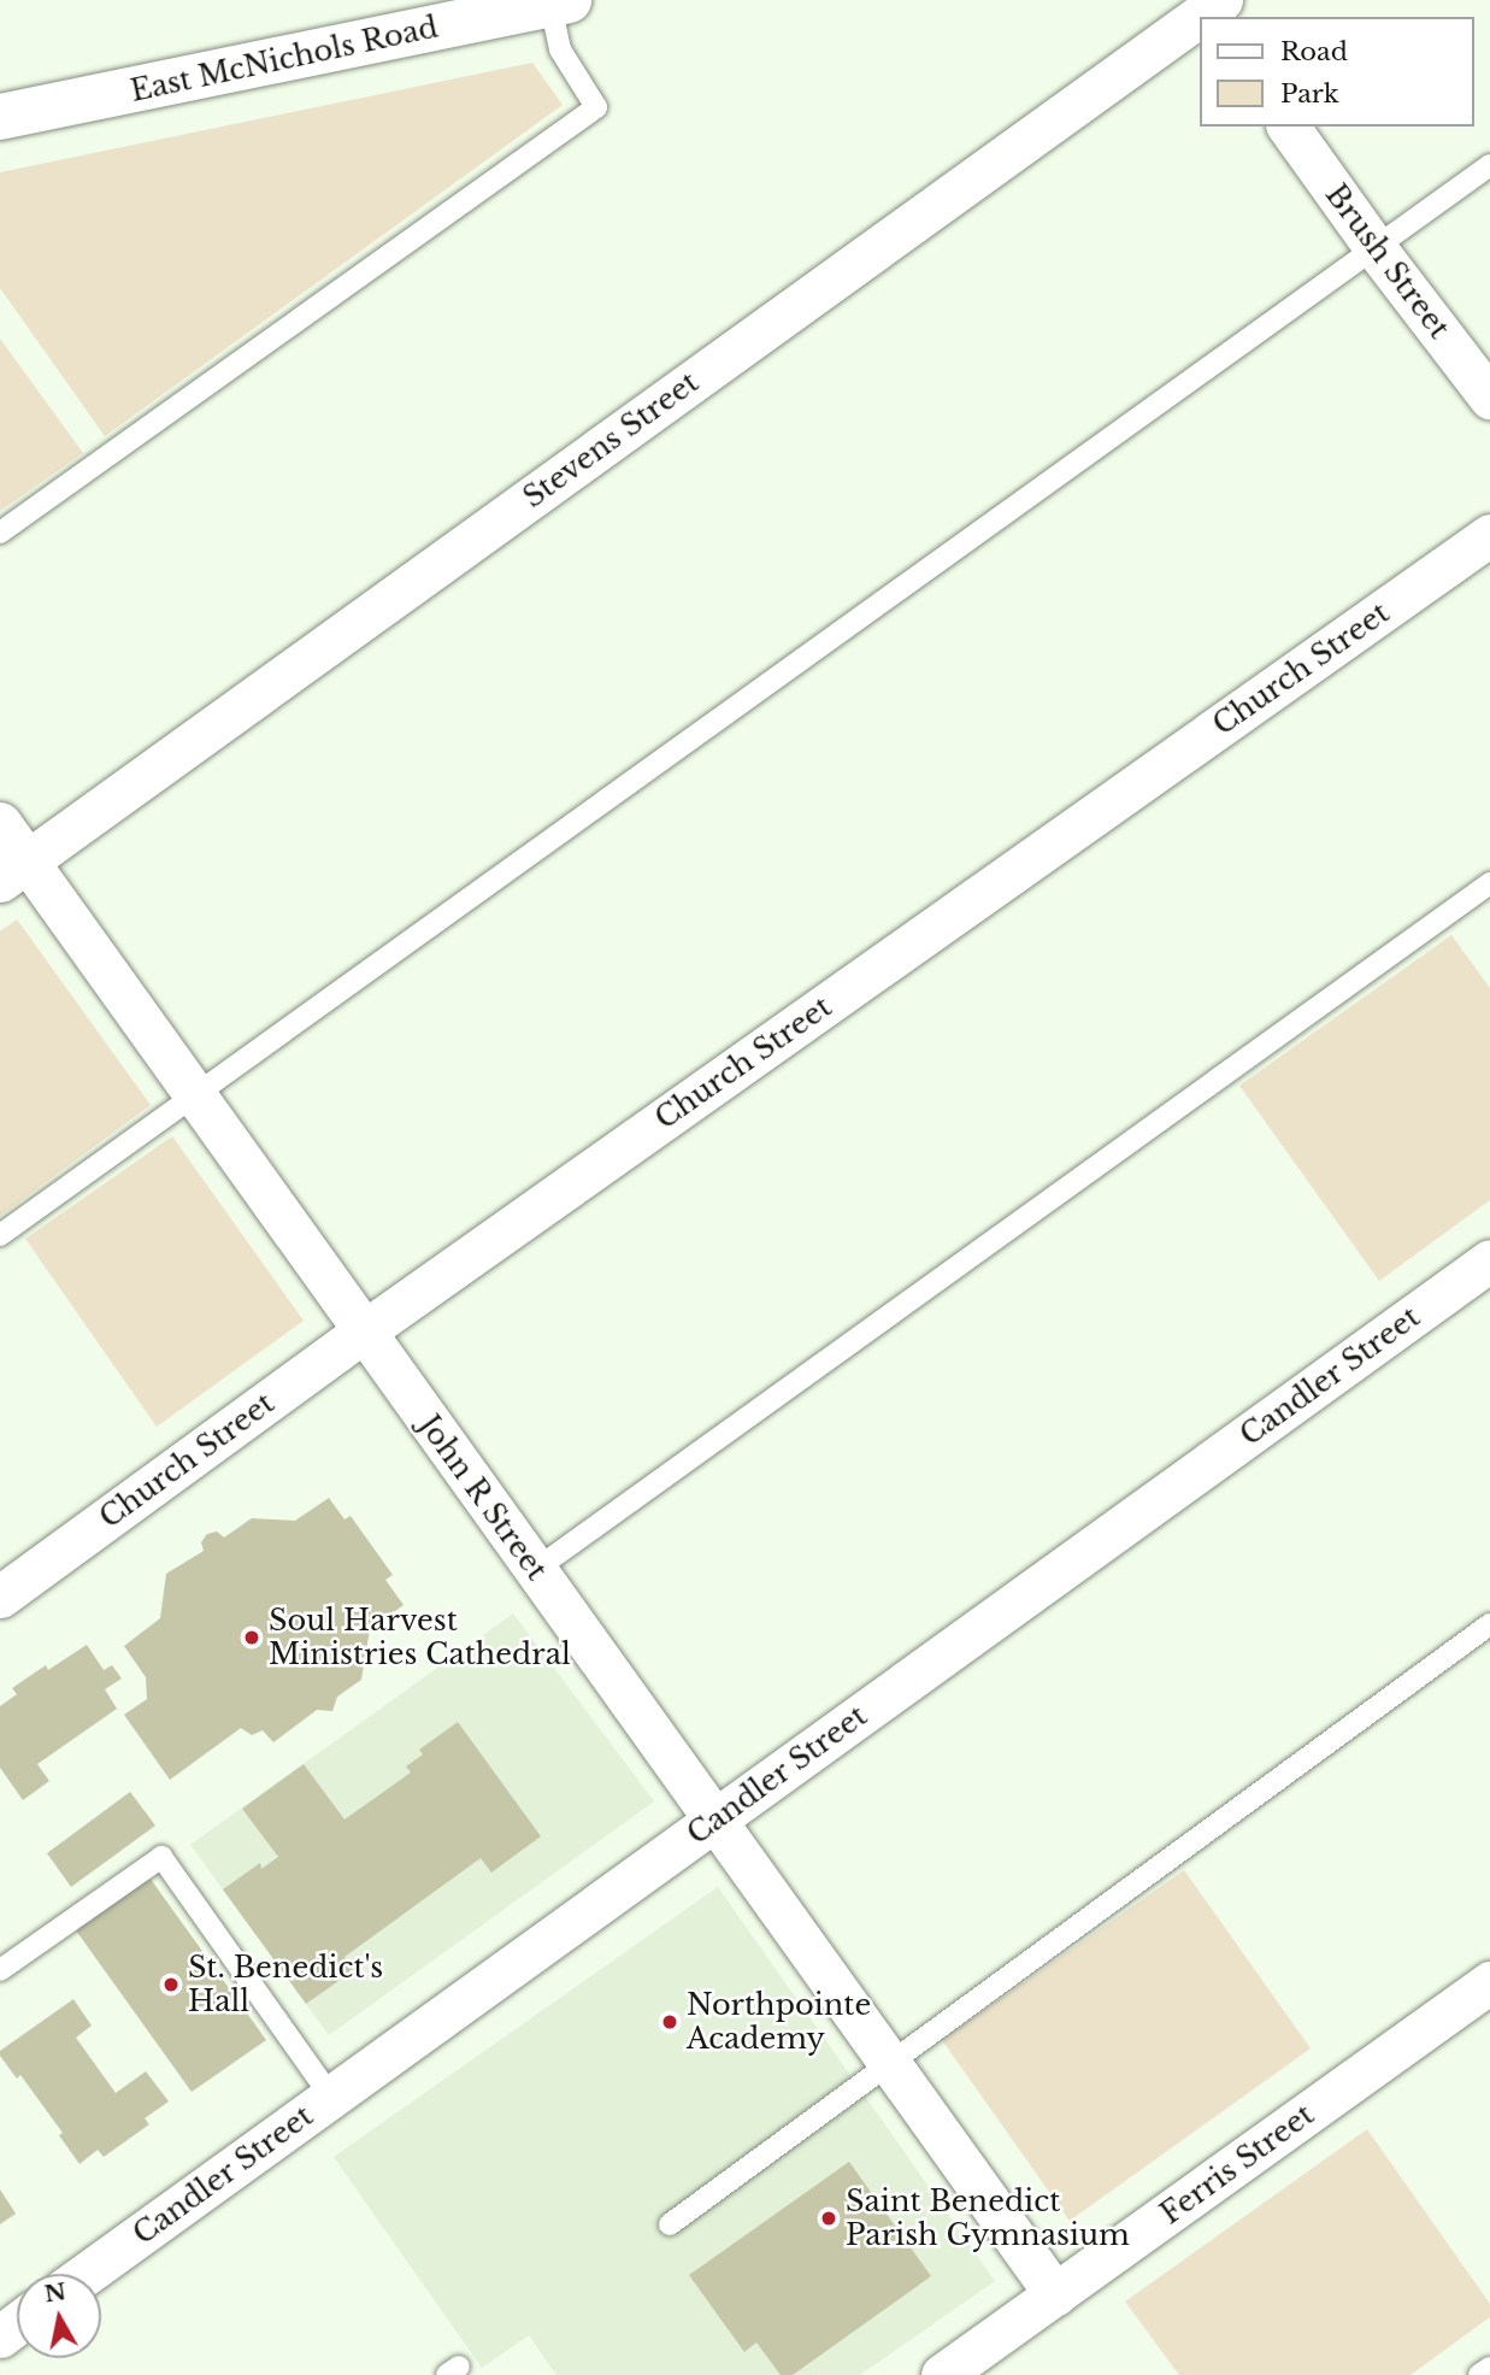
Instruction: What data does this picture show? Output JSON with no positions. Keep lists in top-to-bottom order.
{
  "streets": {
    "main road": ["East McNichols Road"],
    "street": [
      "Brush Street",
      "Stevens Street",
      "Church Street",
      "Candler Street",
      "John R Street",
      "Ferris Street"
    ]
  },
  "crossings": [
    ["Stevens Street", "John R Street"],
    ["Church Street", "John R Street"],
    ["Candler Street", "John R Street"],
    ["John R Street", "Ferris Street"]
  ],
  "places": [
    "Soul Harvest Ministries Cathedral",
    "St. Benedict's Hall",
    "Northpointe Academy",
    "Saint Benedict Parish Gymnasium"
  ],
  "legend": ["Road", "Park"],
  "north": "top"
}
